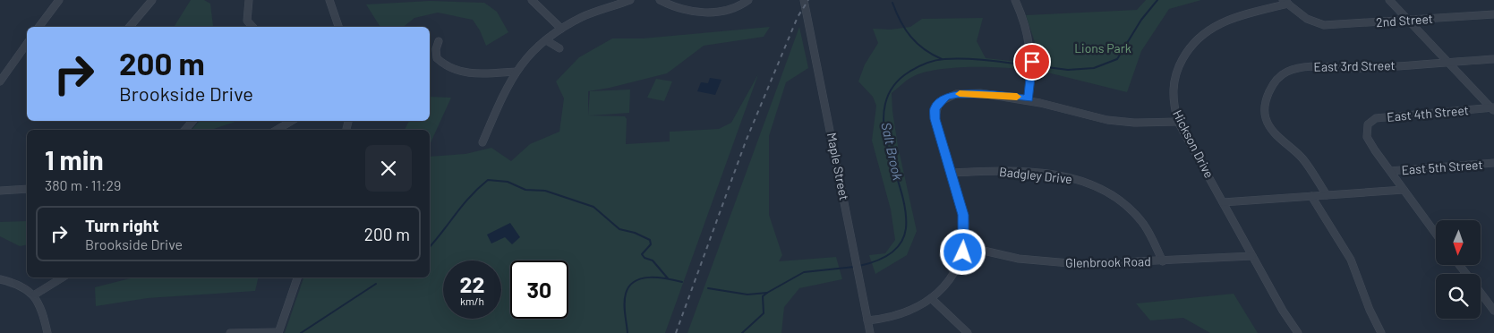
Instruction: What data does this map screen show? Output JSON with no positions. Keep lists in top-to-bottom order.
{
  "streets": {
    "street": [
      "2nd Street",
      "East 3rd Street",
      "East 4th Street",
      "Hickson Drive",
      "Maple Street",
      "East 5th Street",
      "Badgley Drive",
      "Glenbrook Road"
    ]
  },
  "crossings": [
    ["2nd Street", "Hickson Drive"],
    ["East 4th Street", "East 5th Street"],
    ["Hickson Drive", "Glenbrook Road"],
    ["Badgley Drive", "Glenbrook Road"]
  ],
  "water": ["Salt Brook"],
  "parks": ["Lions Park"],
  "north": "bottom",
  "page": {
    "turn": ["200 m", "Brookside Drive"],
    "heading": ["1 min", "380 m · 11:29"],
    "list": [
      {
        "name": "Turn right",
        "note": "Brookside Drive",
        "value": "200 m"
      }
    ],
    "speed": "22 km/h",
    "limit": "30"
  }
}
